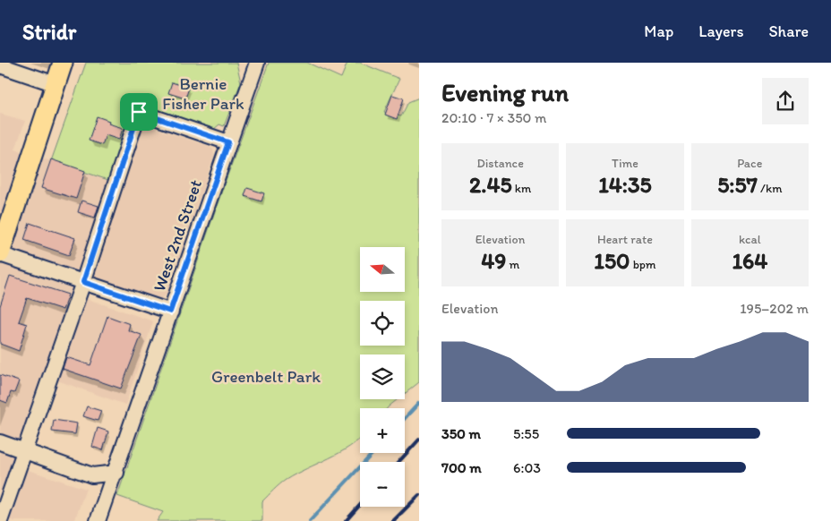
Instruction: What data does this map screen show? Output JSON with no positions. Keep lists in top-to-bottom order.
{
  "streets": {
    "street": ["West 2nd Street"]
  },
  "parks": ["Bernie Fisher Park", "Greenbelt Park"],
  "north": "left",
  "page": {
    "header": "Stridr",
    "nav": ["Map", "Layers", "Share"],
    "heading": ["Evening run", "20:10 · 7 × 350 m"],
    "stats": [
      ["Distance", "2.45 km"],
      ["Time", "14:35"],
      ["Pace", "5:57 /km"],
      ["Elevation", "49 m"],
      ["Heart rate", "150 bpm"],
      ["kcal", "164"]
    ],
    "map_buttons": ["+", "−"],
    "chart": ["Elevation", "195–202 m"],
    "list": [
      {
        "name": "350 m",
        "note": "5:55"
      },
      {
        "name": "700 m",
        "note": "6:03"
      }
    ]
  }
}
